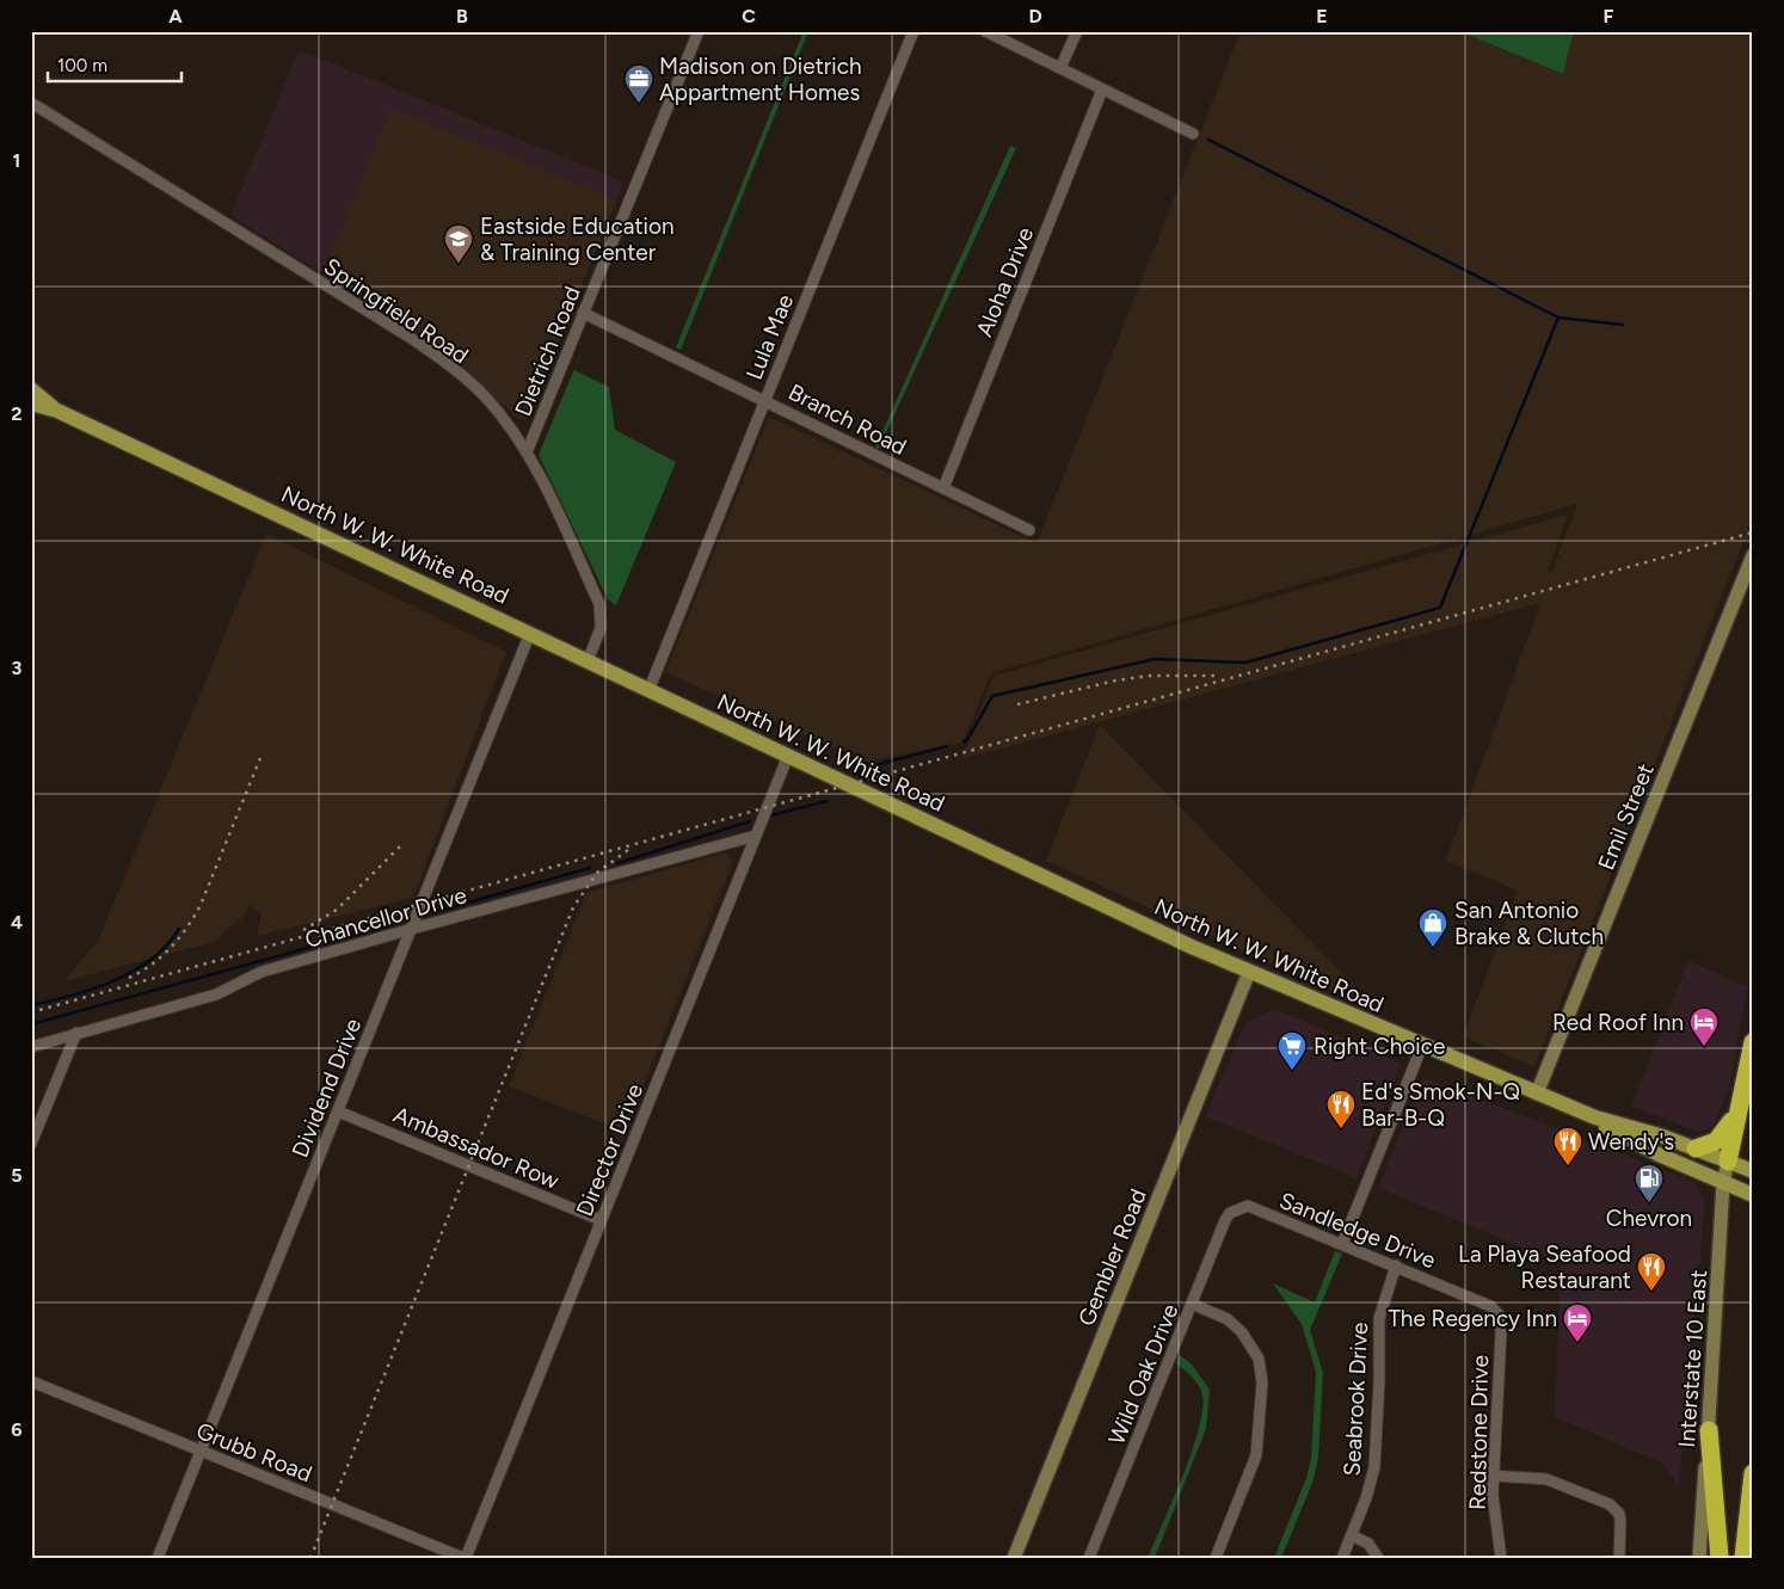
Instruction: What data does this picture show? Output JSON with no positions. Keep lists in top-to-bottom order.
{
  "streets": {
    "main road": [
      "North W. W. White Road",
      "Emil Street",
      "Gembler Road",
      "Interstate 10 East"
    ],
    "street": [
      "Aloha Drive",
      "Springfield Road",
      "Lula Mae",
      "Dietrich Road",
      "Branch Road",
      "Chancellor Drive",
      "Dividend Drive",
      "Ambassador Row",
      "Director Drive",
      "Sandledge Drive",
      "Wild Oak Drive",
      "Seabrook Drive",
      "Redstone Drive",
      "Grubb Road"
    ]
  },
  "crossings": [
    ["Aloha Drive", "Branch Road"],
    ["Springfield Road", "Dietrich Road"],
    ["Springfield Road", "North W. W. White Road"],
    ["Lula Mae", "Branch Road"],
    ["Lula Mae", "North W. W. White Road"],
    ["Dietrich Road", "Branch Road"],
    ["North W. W. White Road", "Emil Street"],
    ["North W. W. White Road", "Dividend Drive"],
    ["North W. W. White Road", "Director Drive"],
    ["North W. W. White Road", "Gembler Road"],
    ["North W. W. White Road", "Interstate 10 East"],
    ["Chancellor Drive", "Dividend Drive"],
    ["Chancellor Drive", "Director Drive"],
    ["Dividend Drive", "Ambassador Row"],
    ["Dividend Drive", "Grubb Road"],
    ["Ambassador Row", "Director Drive"],
    ["Director Drive", "Grubb Road"],
    ["Sandledge Drive", "Wild Oak Drive"],
    ["Sandledge Drive", "Seabrook Drive"],
    ["Sandledge Drive", "Redstone Drive"]
  ],
  "places": {
    "office": ["Madison on Dietrich Appartment Homes"],
    "school or university": ["Eastside Education & Training Center"],
    "shop": ["San Antonio Brake & Clutch"],
    "hotel": ["Red Roof Inn", "The Regency Inn"],
    "supermarket": ["Right Choice"],
    "restaurant": ["Ed's Smok-N-Q Bar-B-Q", "Wendy's", "La Playa Seafood Restaurant"],
    "fuel station": ["Chevron"]
  },
  "scale_bar": "100 m",
  "grid": {
    "columns": [
      "A",
      "B",
      "C",
      "D",
      "E",
      "F"
    ],
    "rows": [
      "1",
      "2",
      "3",
      "4",
      "5",
      "6"
    ]
  }
}
